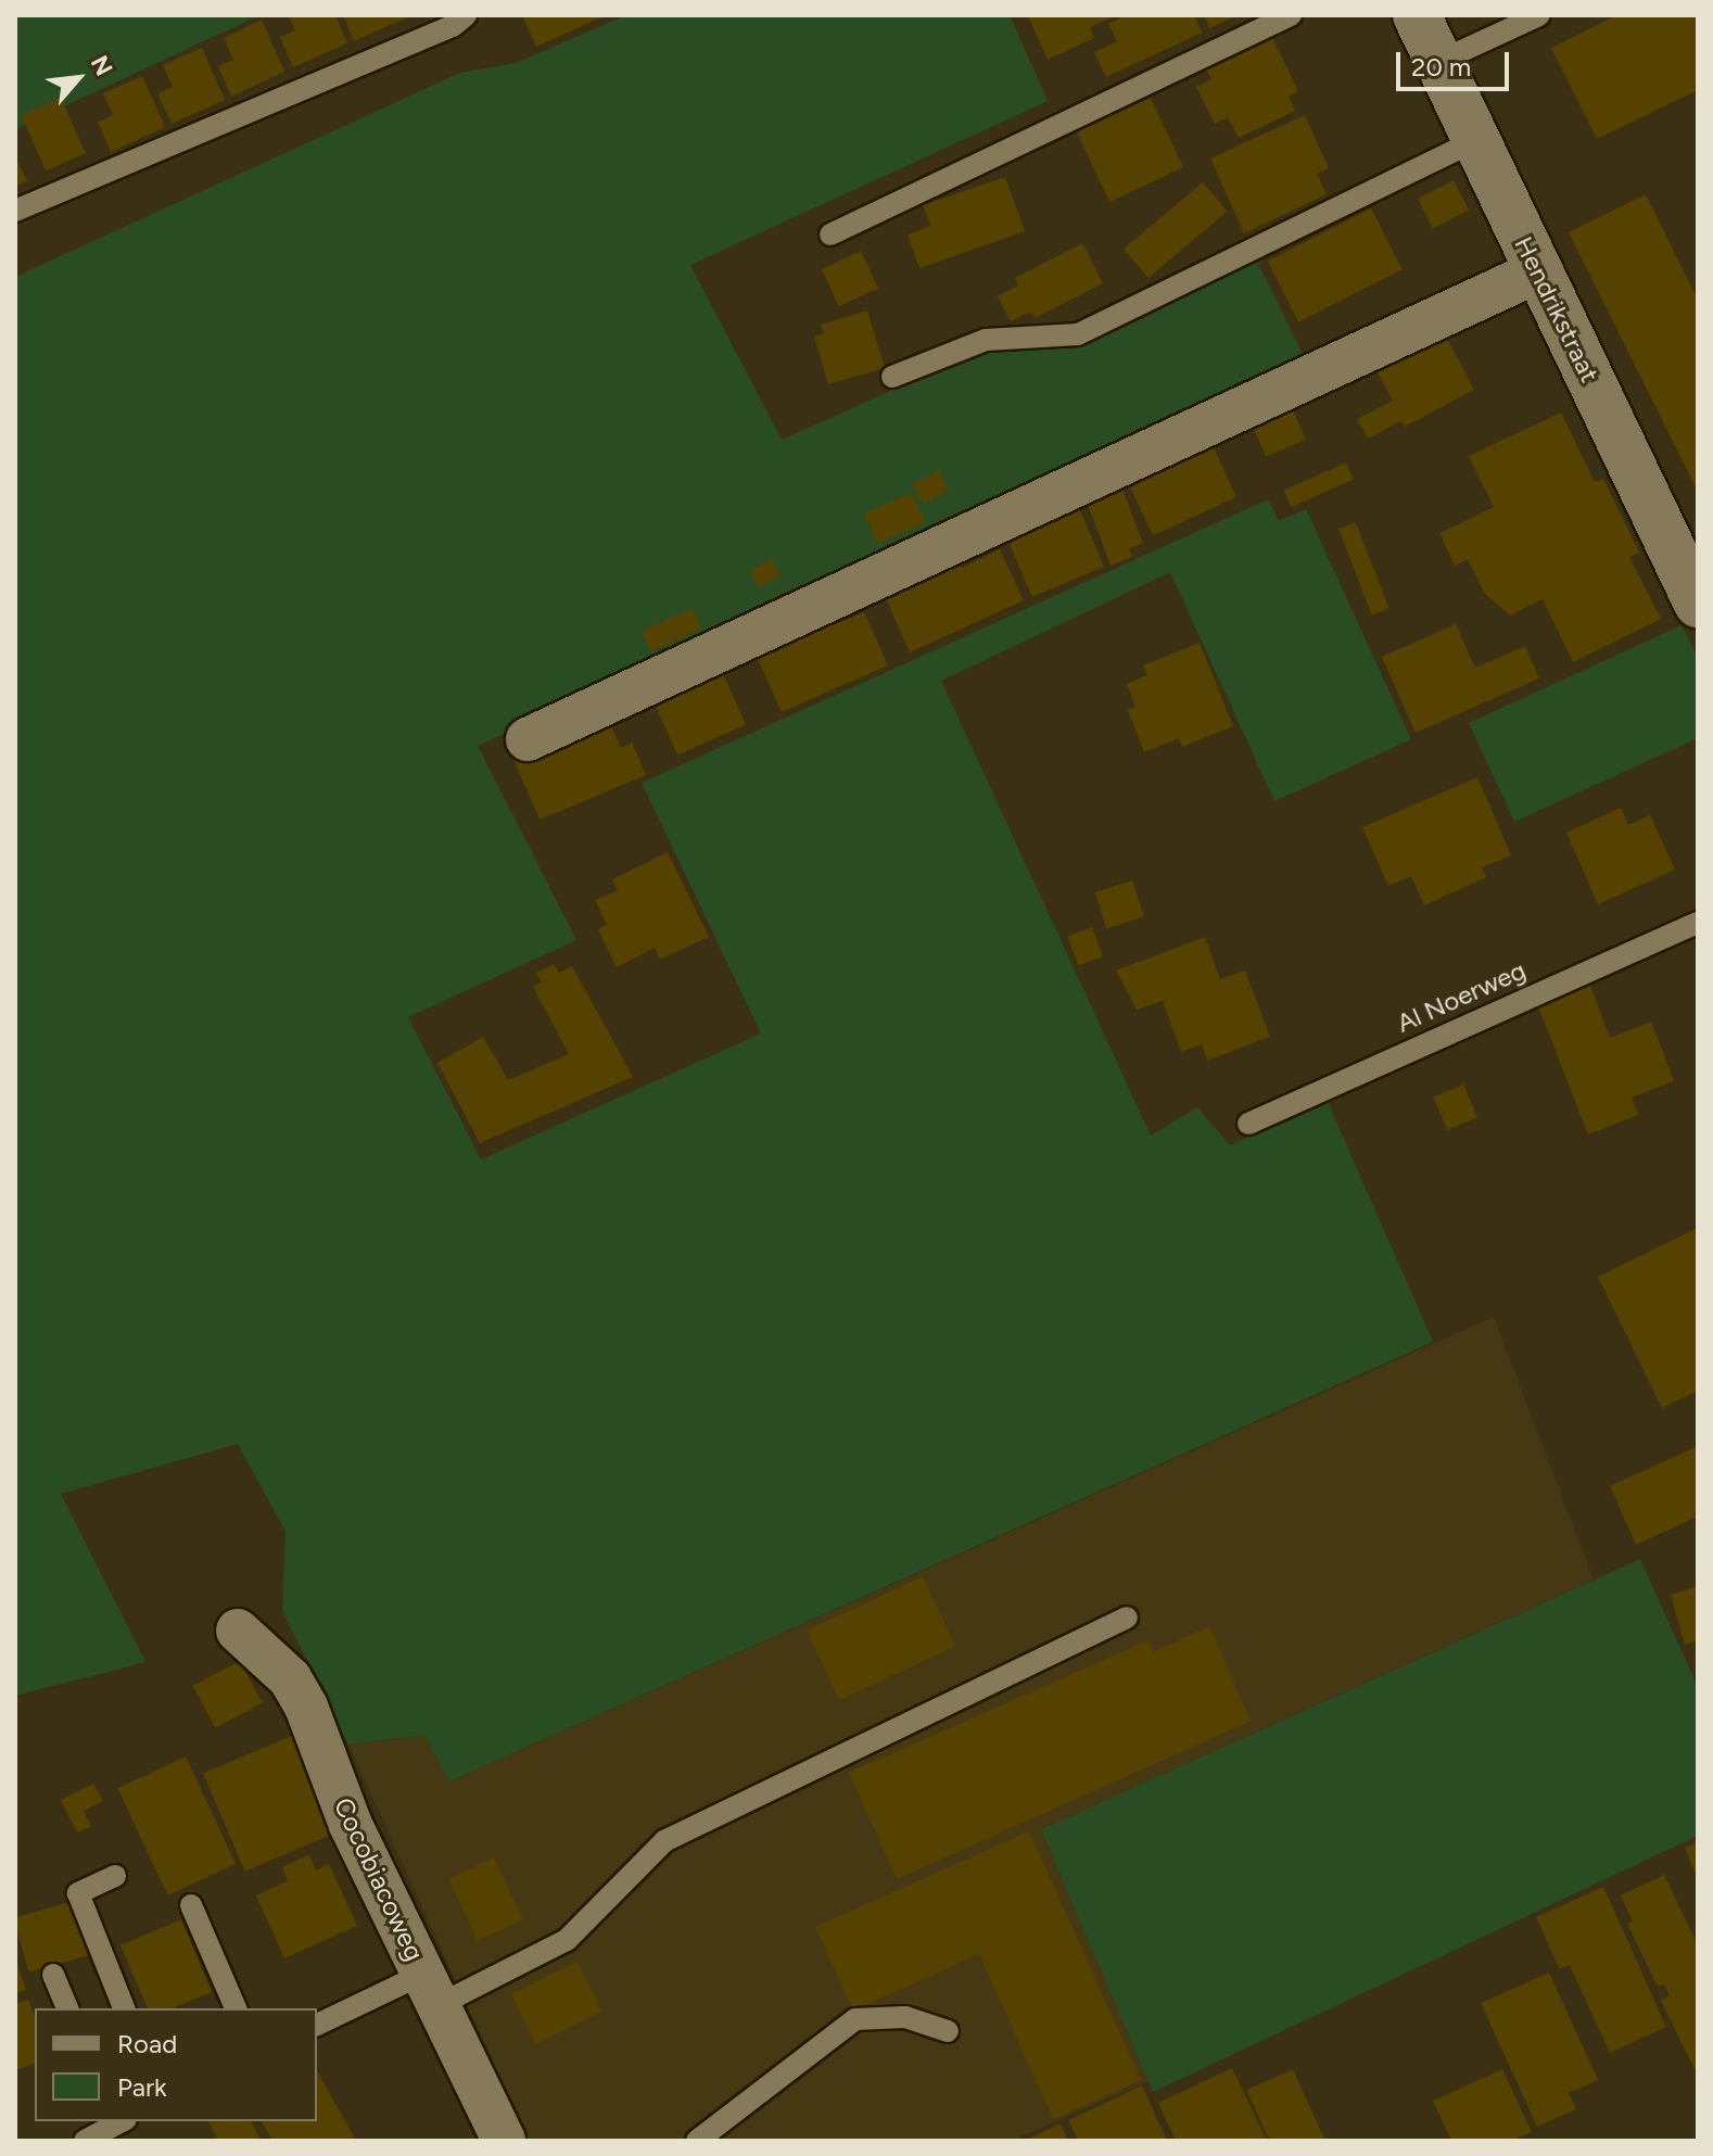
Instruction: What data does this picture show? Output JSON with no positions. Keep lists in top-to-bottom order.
{
  "streets": {
    "street": ["Hendrikstraat", "Cocobiacoweg"],
    "lane": ["Al Noerweg"]
  },
  "legend": ["Road", "Park"],
  "scale_bar": "20 m",
  "north": "top right"
}
